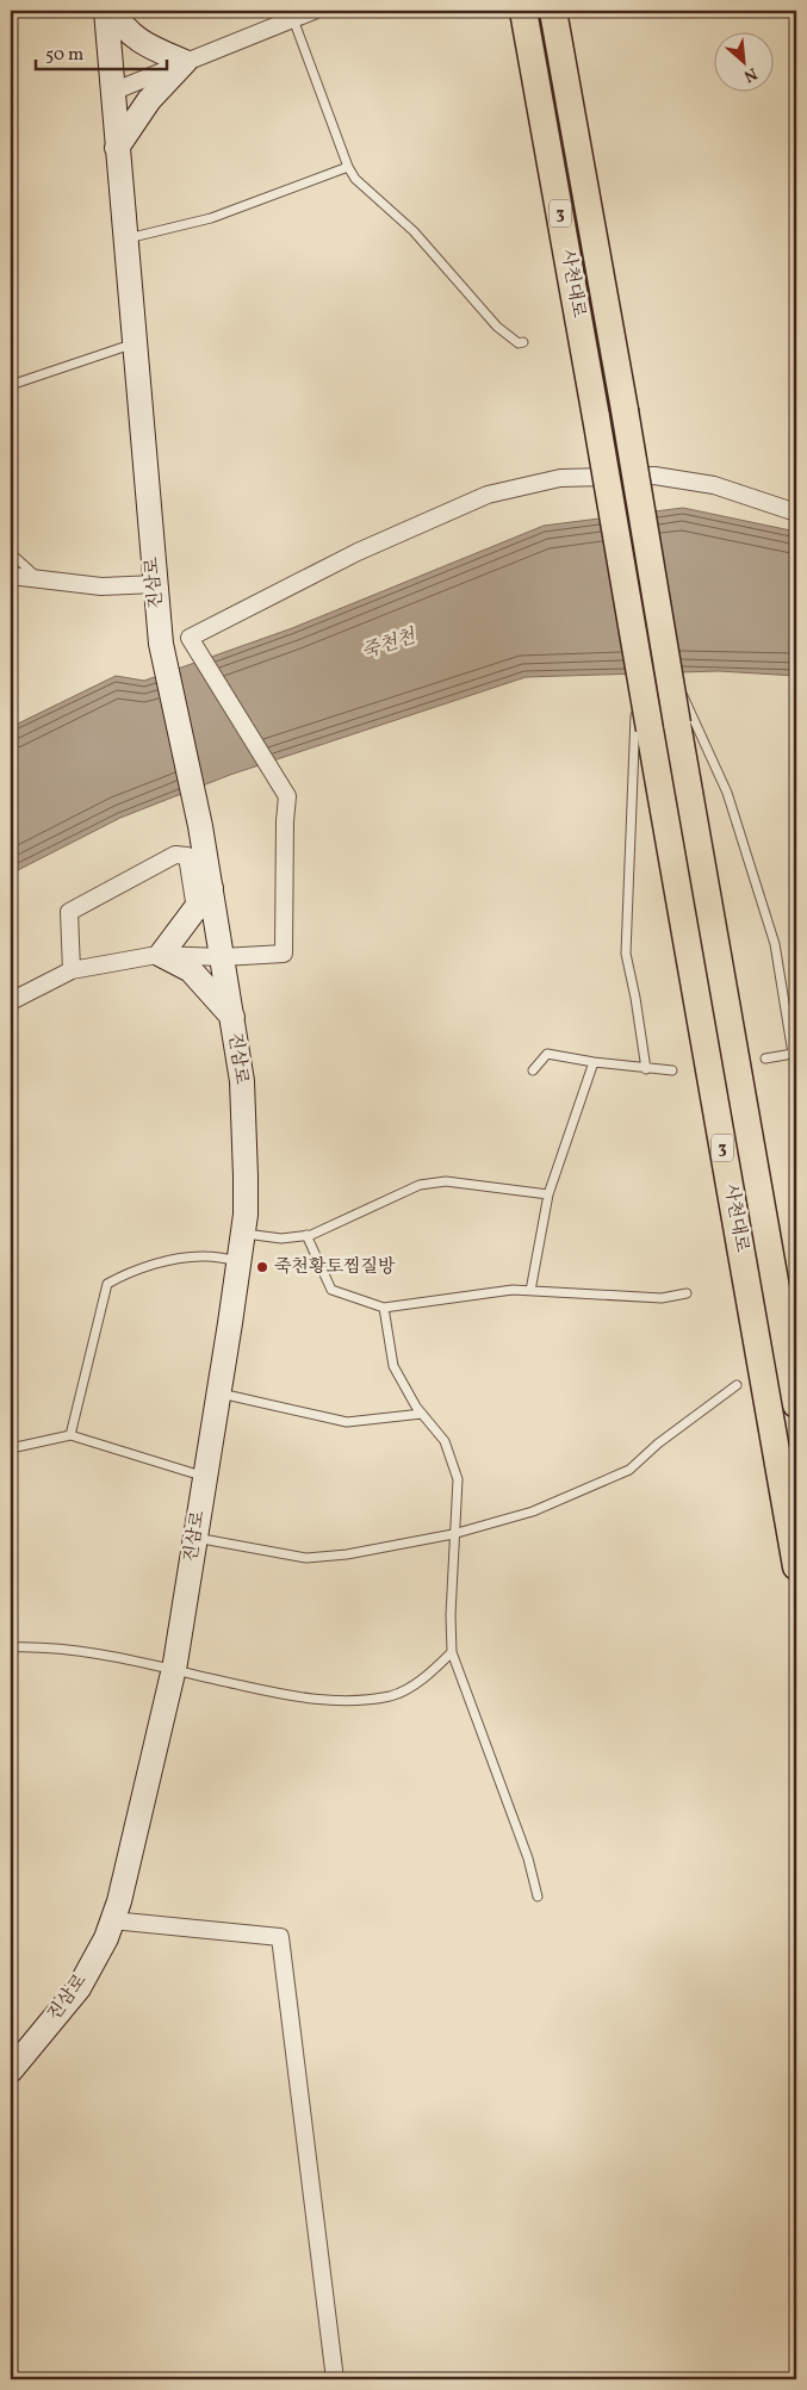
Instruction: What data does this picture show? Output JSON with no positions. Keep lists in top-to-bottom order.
{
  "streets": {
    "main road": ["3", "사천대로"],
    "street": ["진삼로"]
  },
  "water": ["죽천천"],
  "places": ["죽천황토찜질방"],
  "scale_bar": "50 m",
  "north": "bottom right"
}
